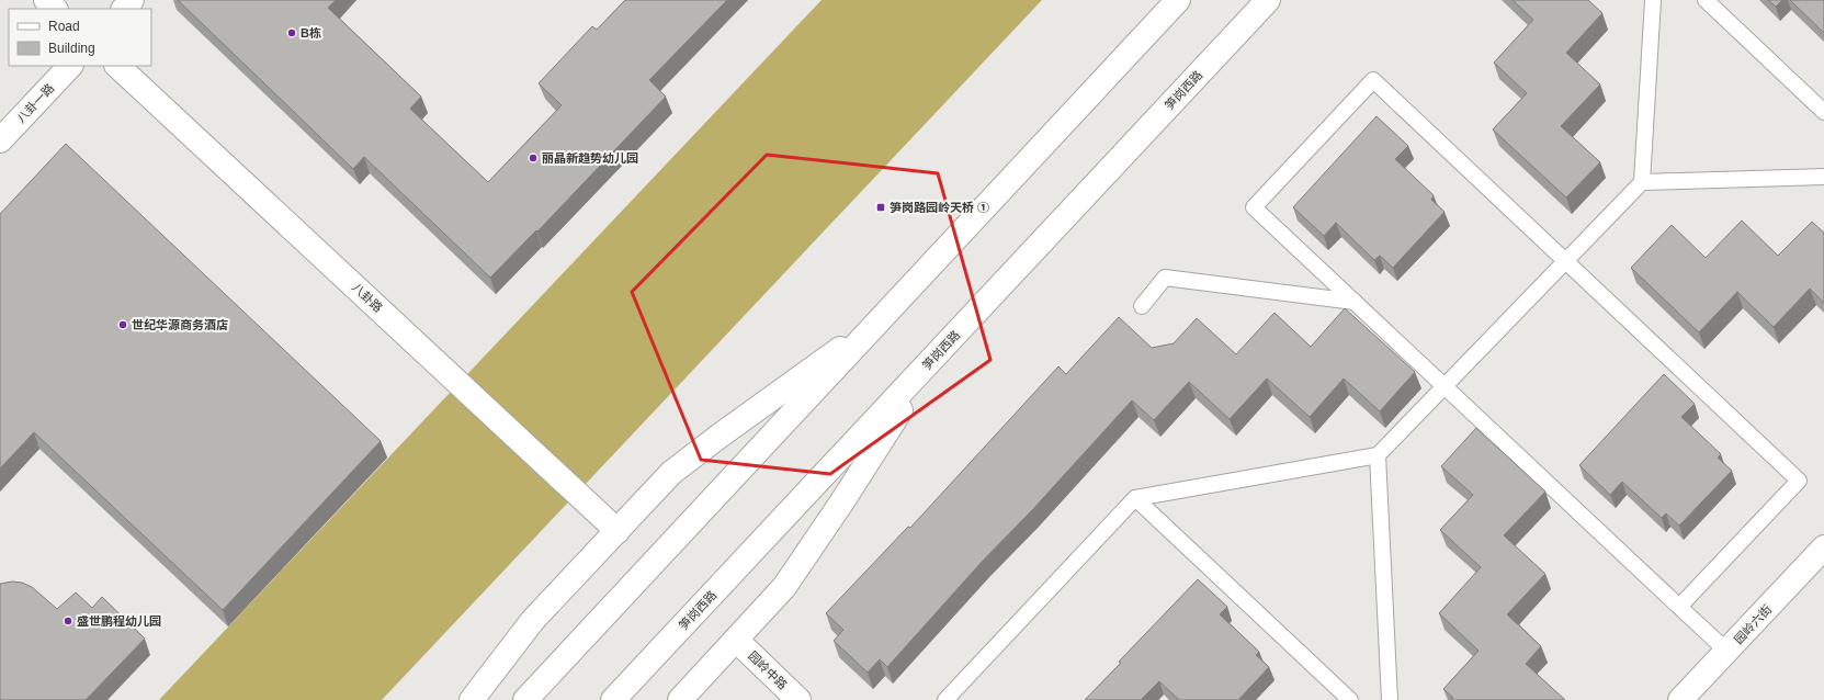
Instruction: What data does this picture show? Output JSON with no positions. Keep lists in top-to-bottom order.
{
  "streets": {
    "main road": [
      "笋岗西路",
      "八卦一路",
      "八卦路",
      "园岭六街",
      "园岭中路"
    ]
  },
  "places": {
    "other": [
      "B栋",
      "丽晶新趋势幼儿园",
      "世纪华源商务酒店",
      "盛世鹏程幼儿园"
    ],
    "transit": ["笋岗路园岭天桥 ①"]
  },
  "legend": ["Road", "Building"]
}
